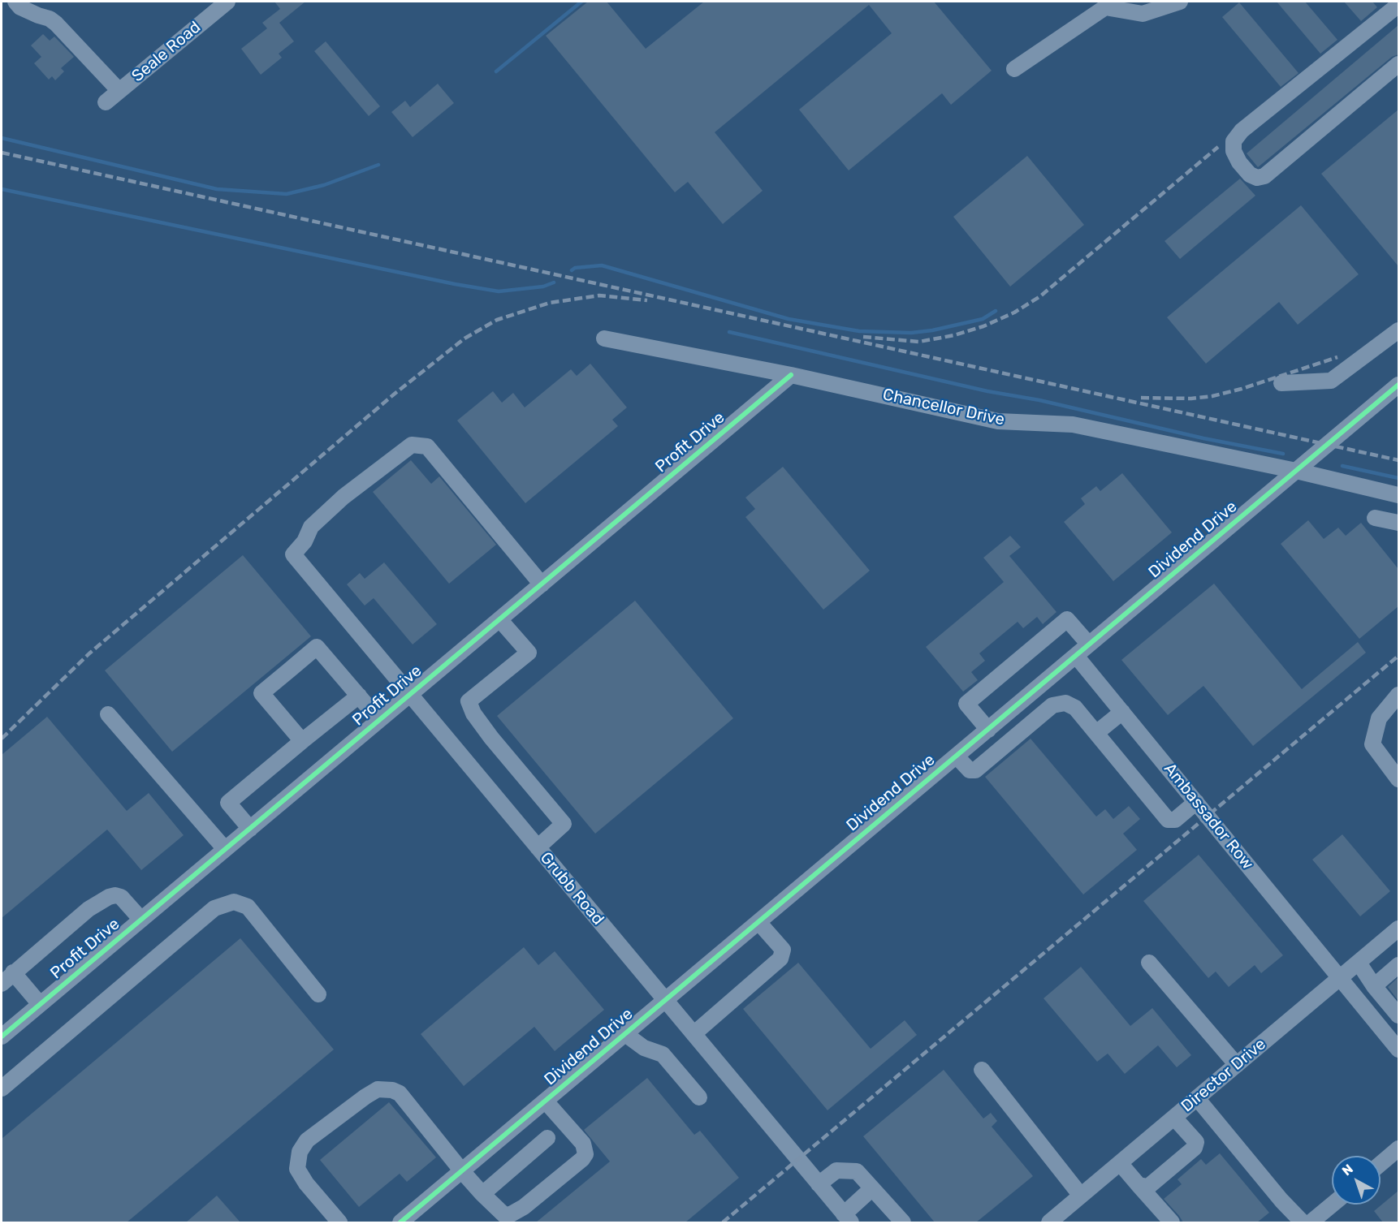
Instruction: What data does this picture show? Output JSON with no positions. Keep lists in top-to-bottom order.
{
  "streets": {
    "street": [
      "Seale Road",
      "Chancellor Drive",
      "Profit Drive",
      "Dividend Drive",
      "Ambassador Row",
      "Grubb Road",
      "Director Drive"
    ]
  },
  "crossings": [
    ["Chancellor Drive", "Profit Drive"],
    ["Chancellor Drive", "Dividend Drive"],
    ["Profit Drive", "Grubb Road"],
    ["Dividend Drive", "Ambassador Row"],
    ["Dividend Drive", "Grubb Road"],
    ["Ambassador Row", "Director Drive"]
  ],
  "north": "top left"
}
